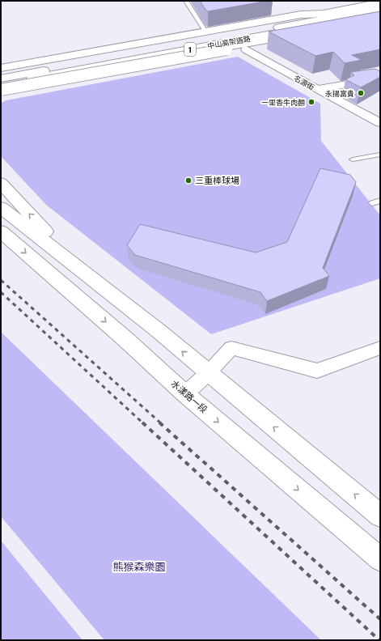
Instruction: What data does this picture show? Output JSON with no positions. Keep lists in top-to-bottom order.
{
  "streets": {
    "main road": ["中山高架道路", "1", "水漾路一段"],
    "street": ["名源街"]
  },
  "crossings": [
    ["中山高架道路", "1"],
    ["1", "名源街"]
  ],
  "parks": ["熊猴森樂園"],
  "places": ["永揚富貴", "一里香牛肉麵", "三重棒球場"]
}
